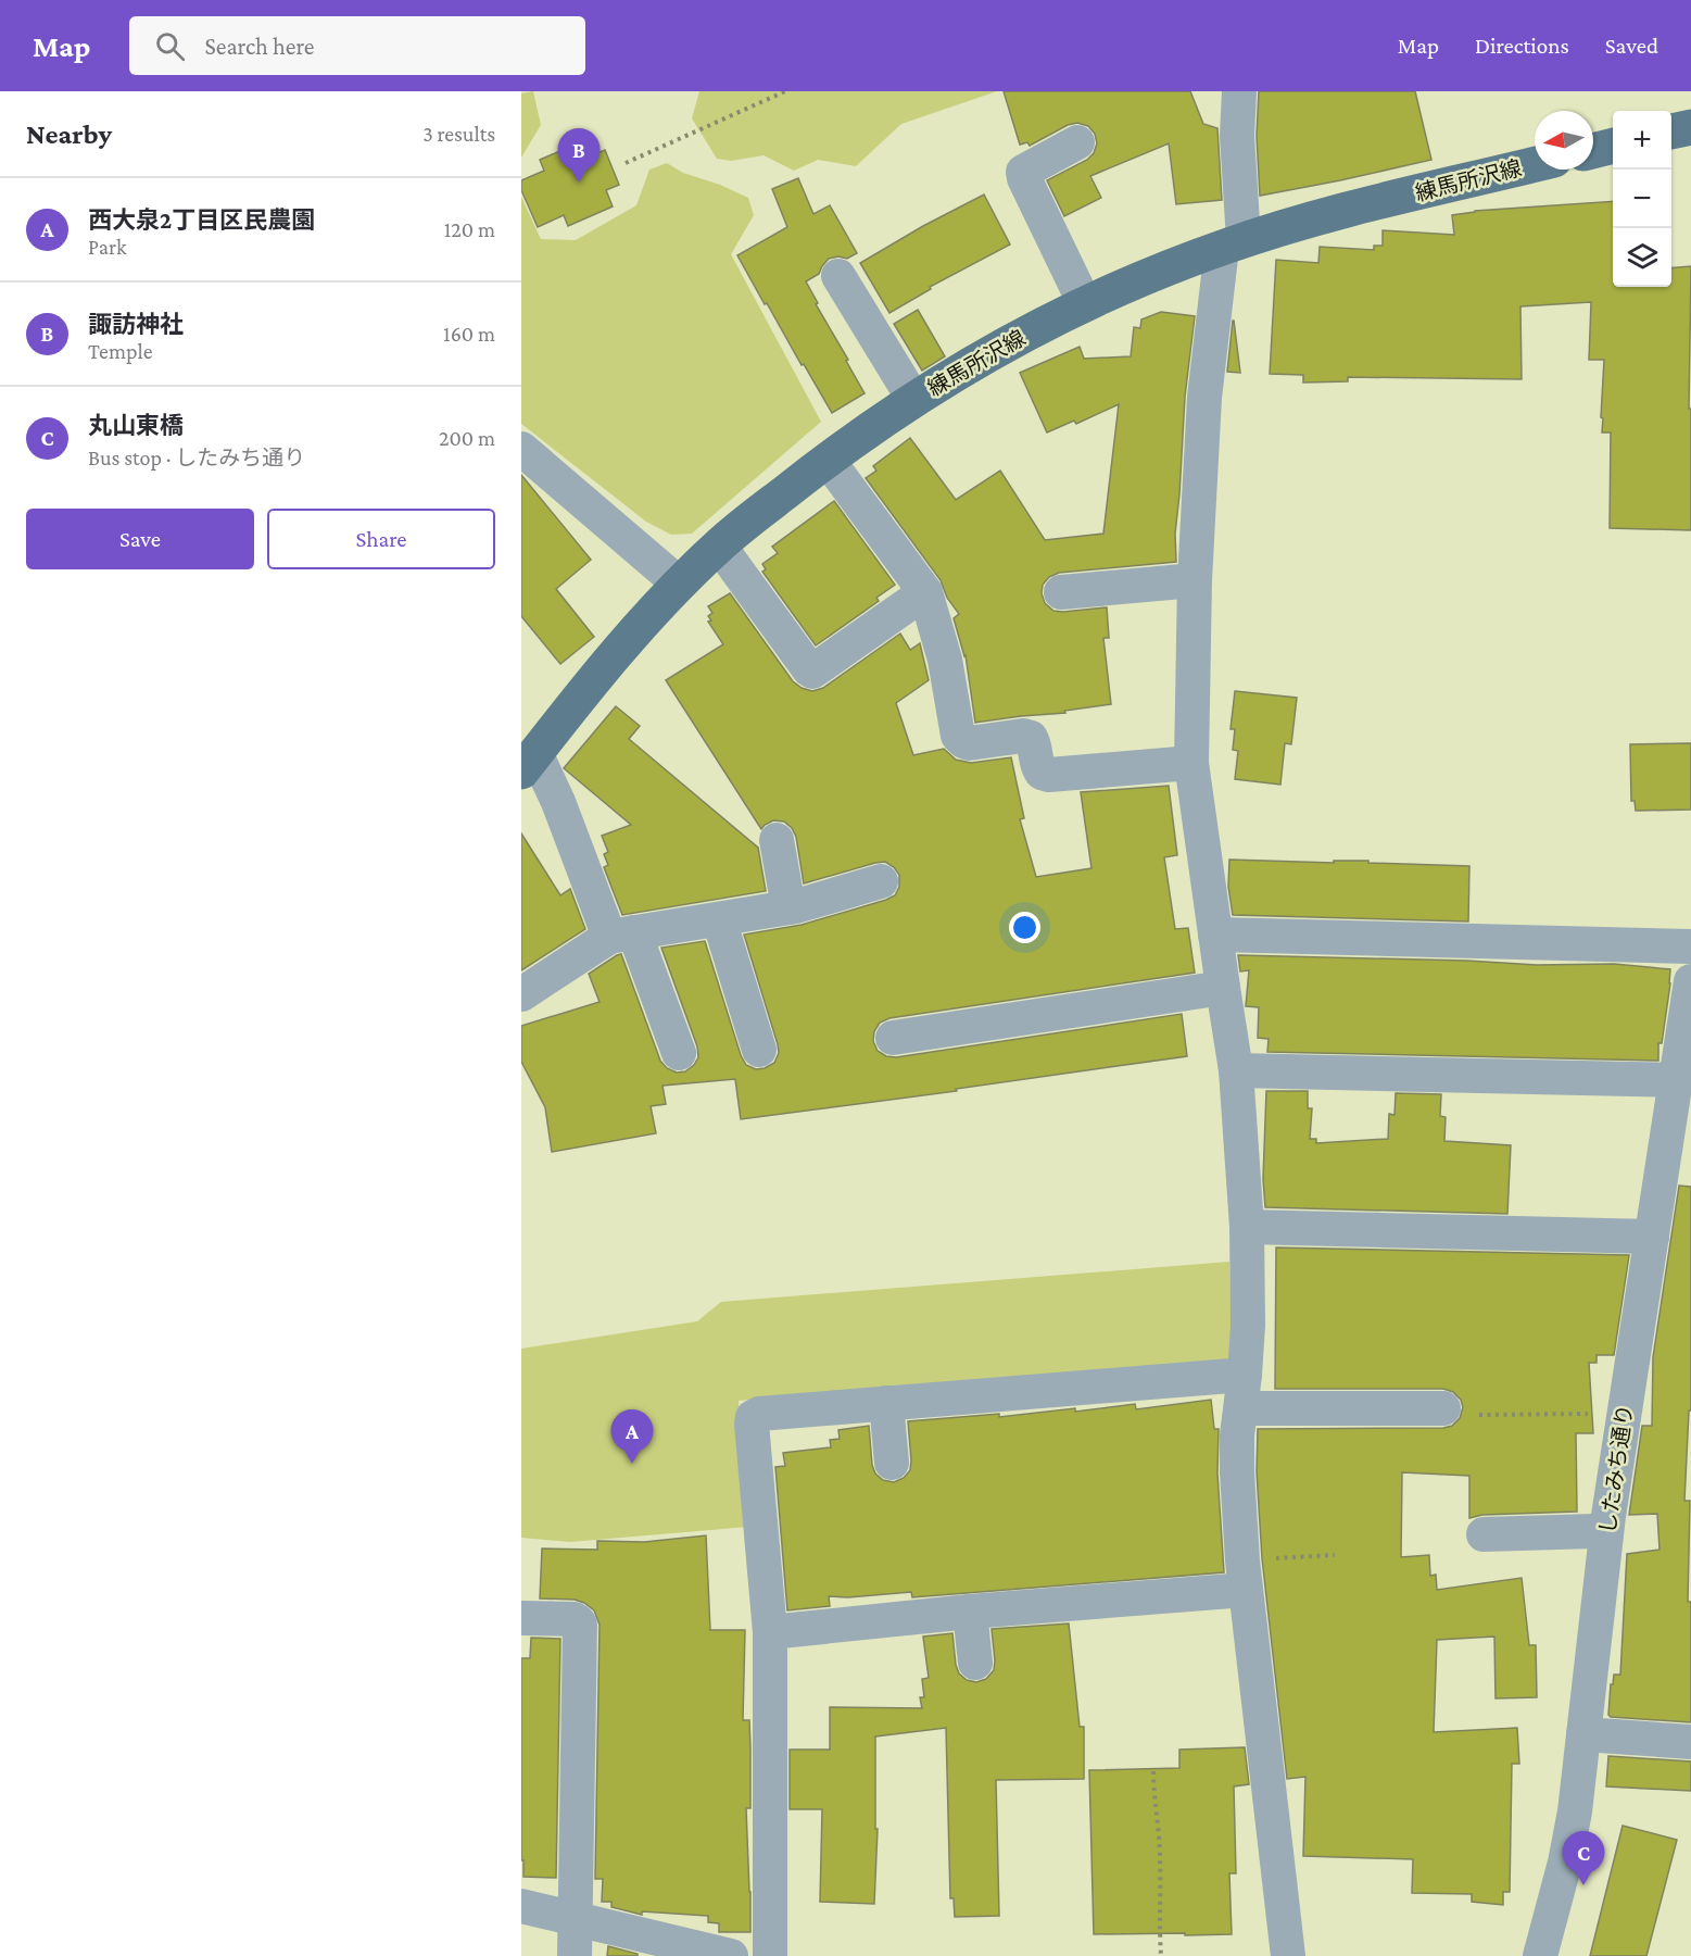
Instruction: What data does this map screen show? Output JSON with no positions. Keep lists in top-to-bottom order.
{
  "streets": {
    "main road": ["練馬所沢線"],
    "street": ["したみち通り"]
  },
  "north": "left",
  "page": {
    "header": "Map",
    "search": "Search here",
    "nav": ["Map", "Directions", "Saved"],
    "heading": ["Nearby", "3 results"],
    "map_buttons": ["+", "−"],
    "pins": ["B", "A", "C"],
    "list": [
      {
        "mark": "A",
        "name": "西大泉2丁目区民農園",
        "note": "Park",
        "value": "120 m"
      },
      {
        "mark": "B",
        "name": "諏訪神社",
        "note": "Temple",
        "value": "160 m"
      },
      {
        "mark": "C",
        "name": "丸山東橋",
        "note": "Bus stop · したみち通り",
        "value": "200 m"
      }
    ],
    "buttons": ["Save", "Share"]
  }
}
